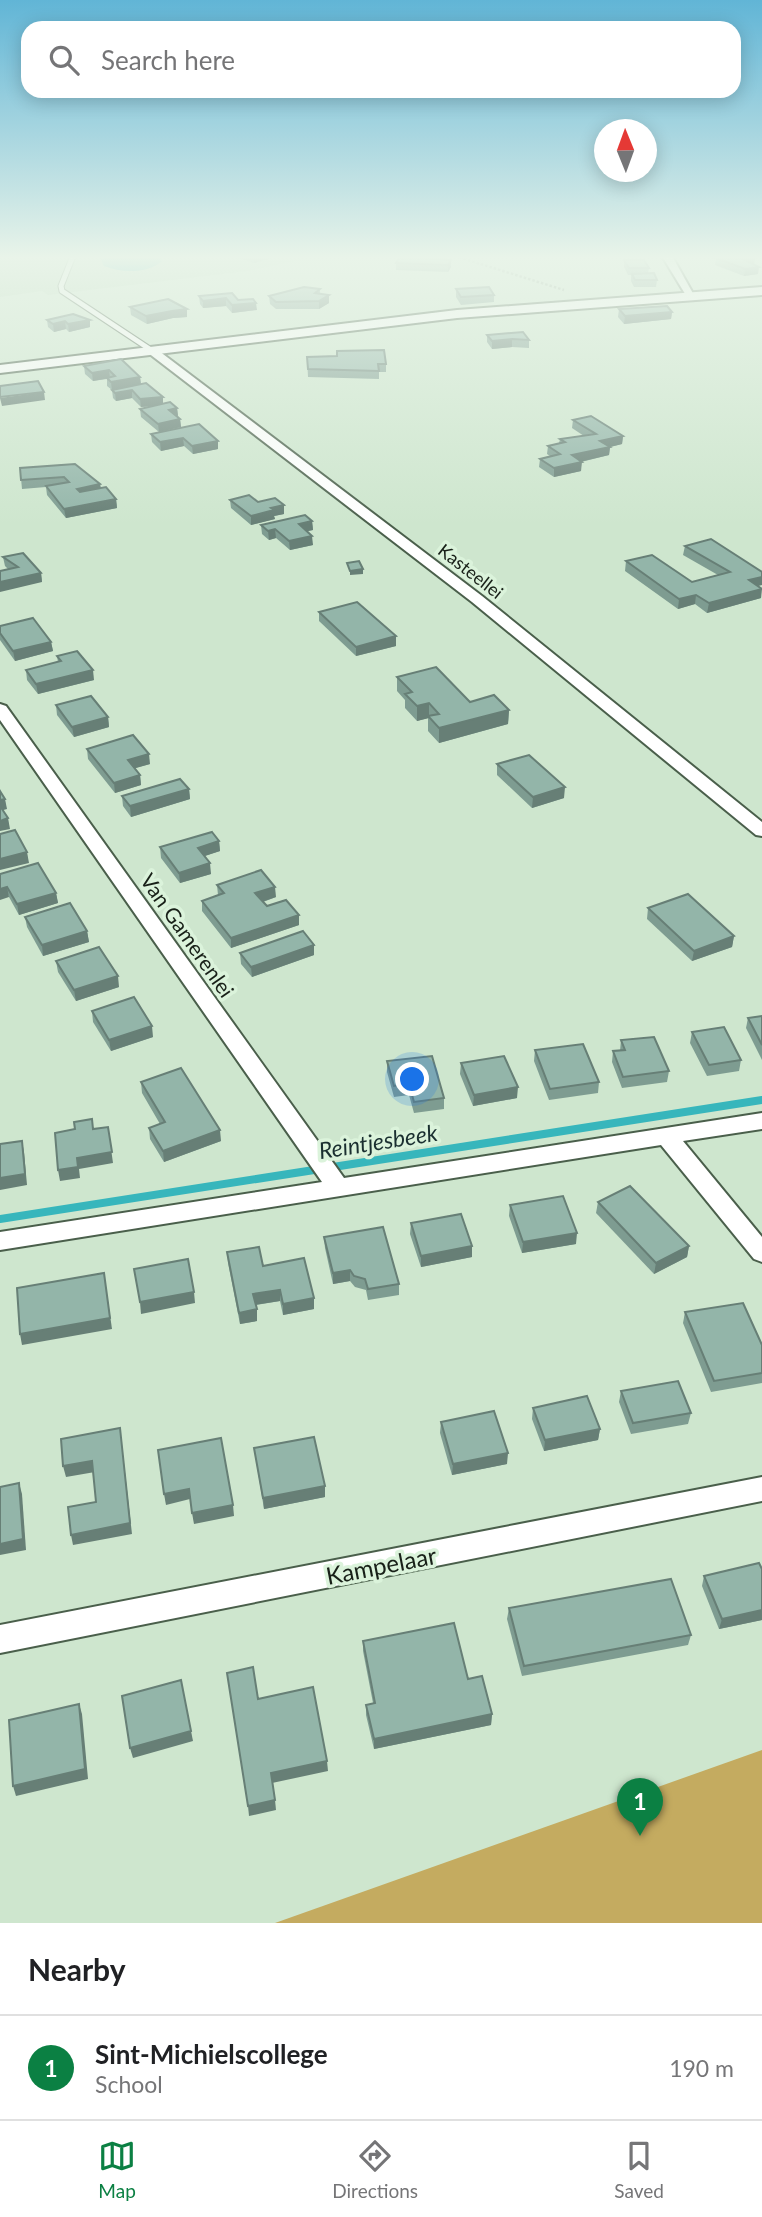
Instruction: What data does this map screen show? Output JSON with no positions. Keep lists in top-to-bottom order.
{
  "streets": {
    "street": ["Kasteellei", "Van Gamerenlei", "Kampelaar"]
  },
  "water": ["Reintjesbeek"],
  "north": "top",
  "page": {
    "search": "Search here",
    "pins": "1",
    "heading": "Nearby",
    "list": [
      {
        "mark": "1",
        "name": "Sint-Michielscollege",
        "note": "School",
        "value": "190 m"
      }
    ],
    "nav": ["Map", "Directions", "Saved"]
  }
}
